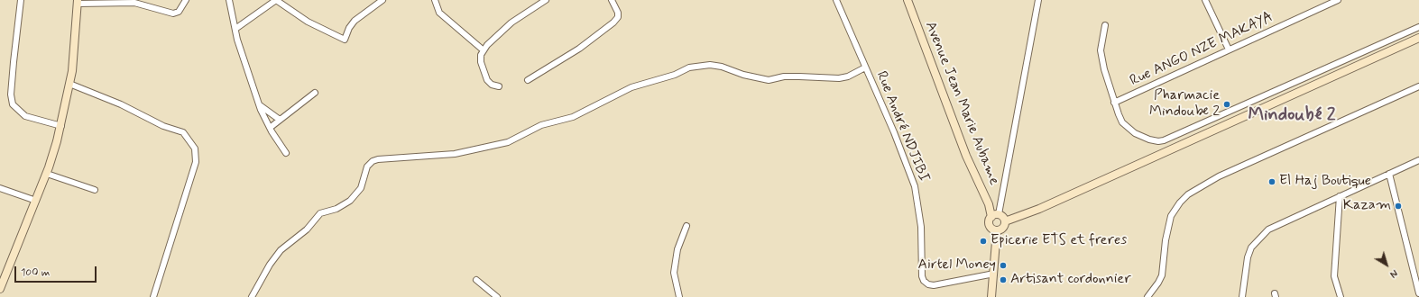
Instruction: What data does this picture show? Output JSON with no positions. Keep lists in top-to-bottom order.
{
  "streets": {
    "street": ["Rue ANGO NZE MAKAYA", "Avenue Jean Marie Aubame", "Rue André NDJIBI"]
  },
  "districts": ["Mindoubé 2"],
  "places": [
    "Pharmacie Mindoube 2",
    "El Haj Boutique",
    "Kazam",
    "Epicerie ETS et freres",
    "Airtel Money",
    "Artisant cordonnier"
  ],
  "scale_bar": "100 m",
  "north": "bottom right"
}
